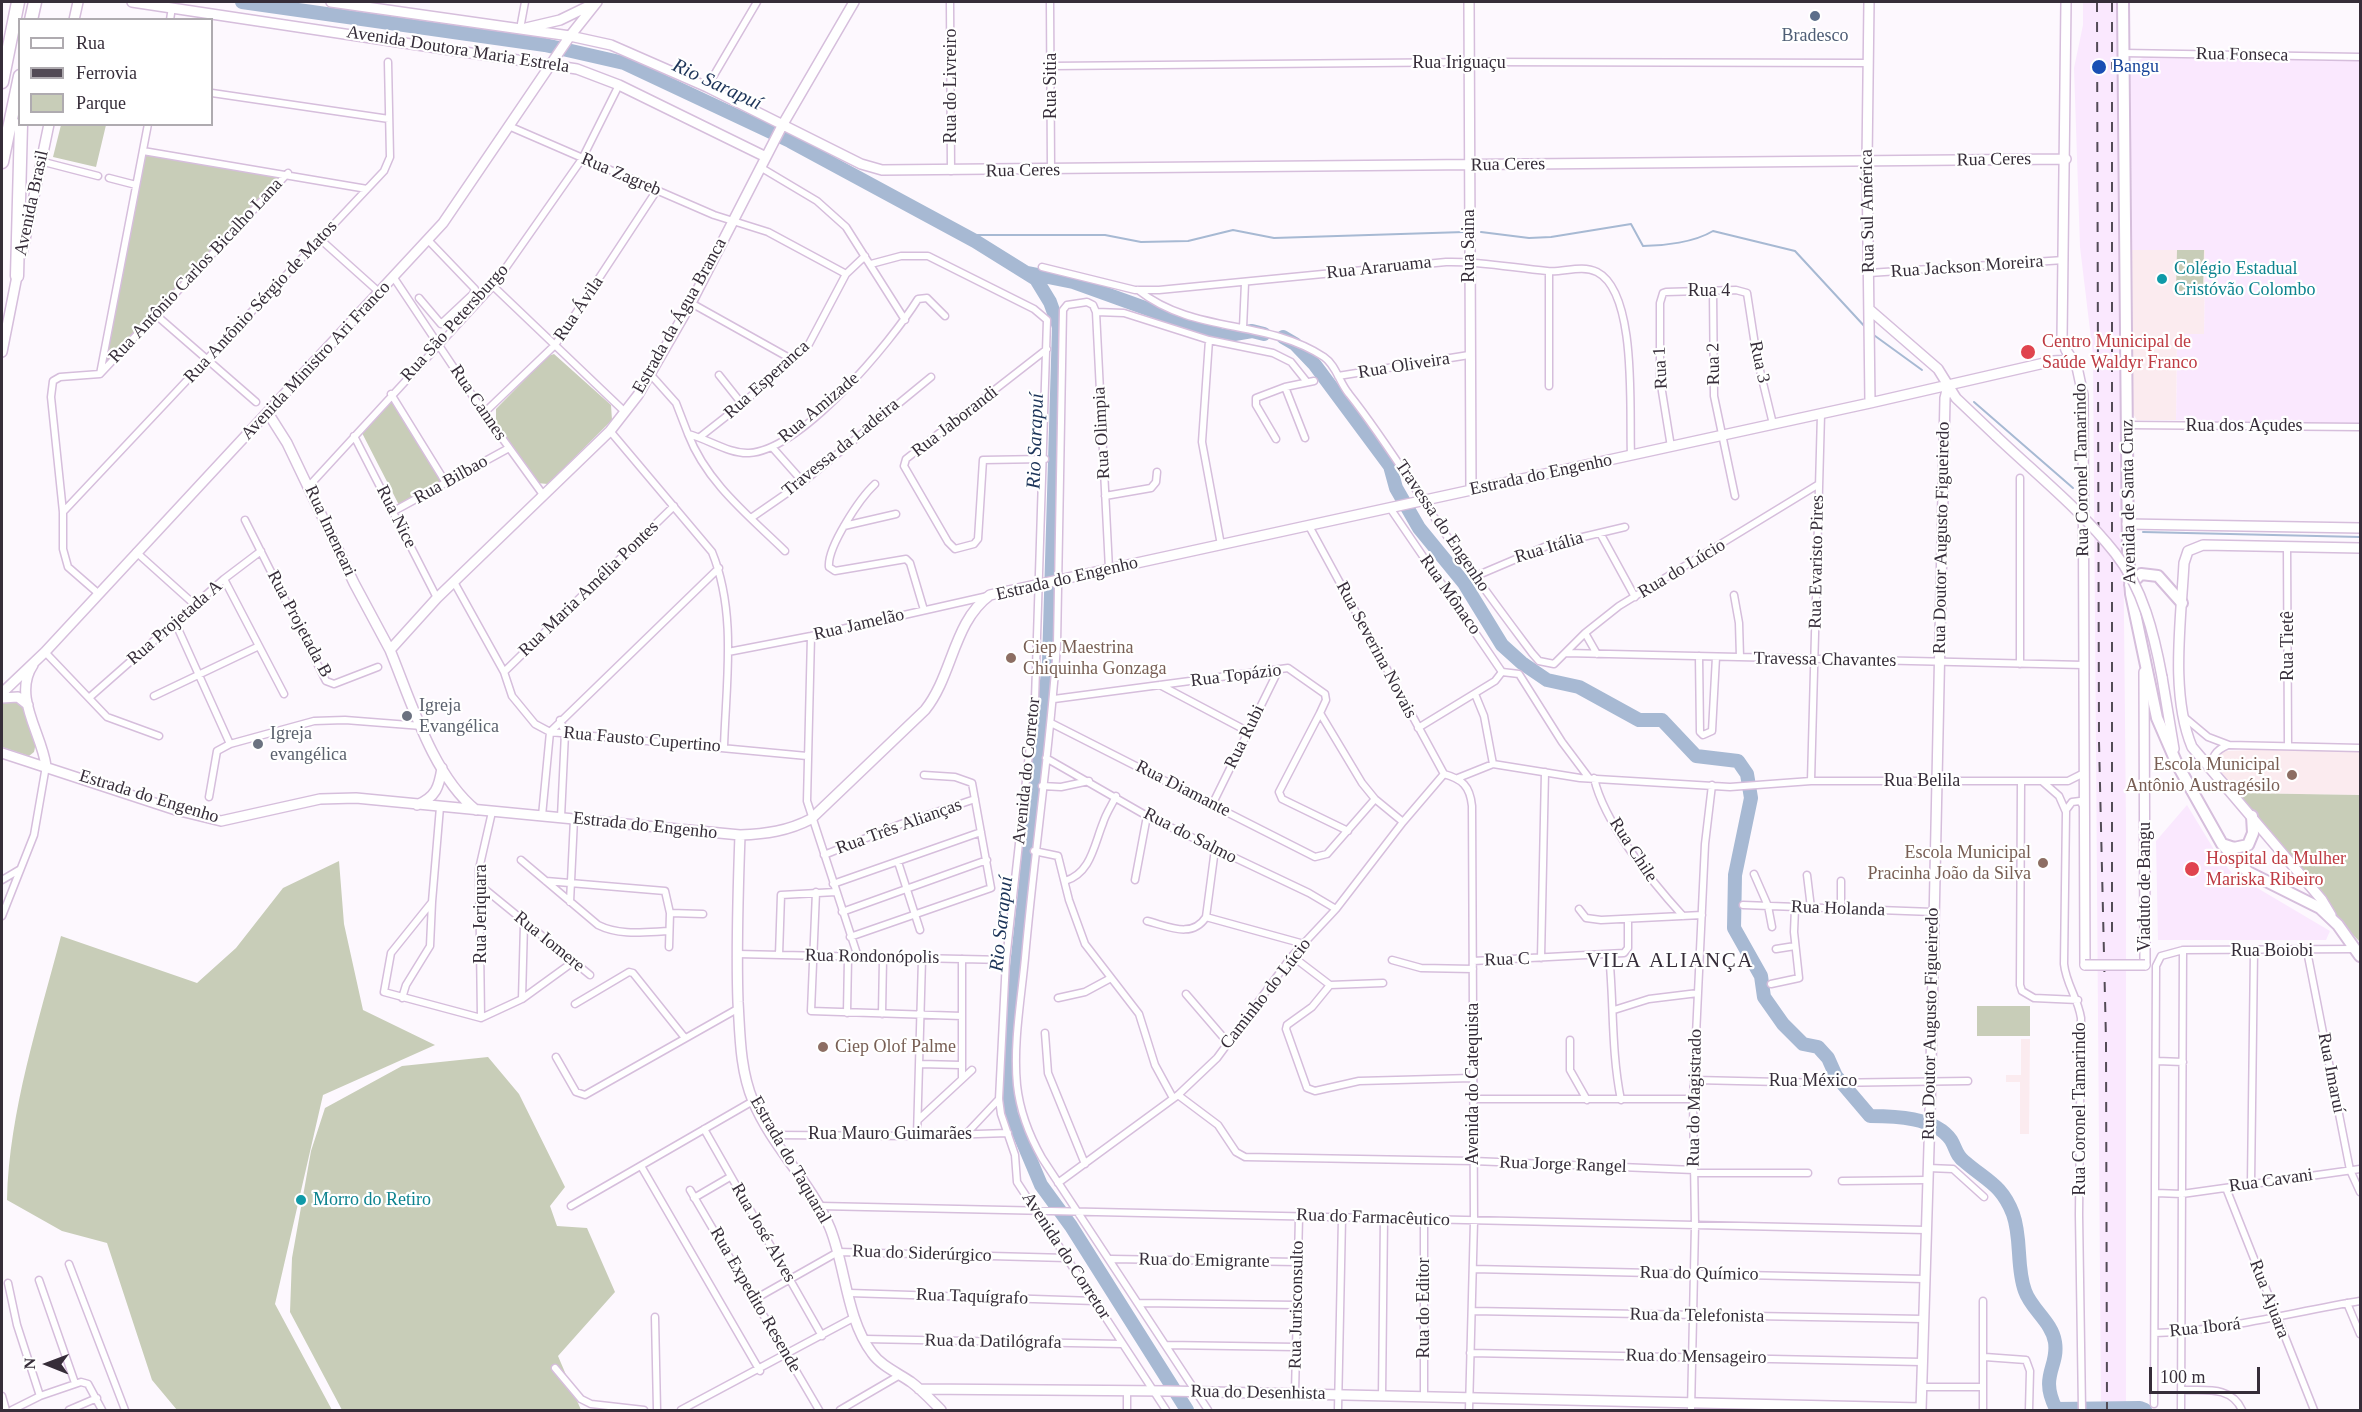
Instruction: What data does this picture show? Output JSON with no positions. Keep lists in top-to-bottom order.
{
  "streets": {
    "main road": ["Avenida de Santa Cruz"],
    "street": [
      "Avenida Doutora Maria Estrela",
      "Rua Fonseca",
      "Rua Iriguaçu",
      "Rua do Livreiro",
      "Rua Sitia",
      "Rua Ceres",
      "Rua Zagreb",
      "Avenida Brasil",
      "Rua Sul América",
      "Rua Saina",
      "Rua Jackson Moreira",
      "Rua Araruama",
      "Rua Antônio Carlos Bicalho Lana",
      "Rua 4",
      "Rua Antônio Sérgio de Matos",
      "Rua Ávila",
      "Estrada da Água Branca",
      "Rua São Petersburgo",
      "Avenida Ministro Ari Franco",
      "Rua 3",
      "Rua 2",
      "Rua Oliveira",
      "Rua 1",
      "Rua Esperanca",
      "Rua Cannes",
      "Rua Amizade",
      "Rua Jaborandi",
      "Rua dos Açudes",
      "Rua Olimpia",
      "Travessa da Ladeira",
      "Rua Coronel Tamarindo",
      "Estrada do Engenho",
      "Rua Bilbao",
      "Rua Nice",
      "Travessa do Engenho",
      "Rua Imeneari",
      "Rua Doutor Augusto Figueiredo",
      "Rua Itália",
      "Rua Evaristo Pires",
      "Rua do Lúcio",
      "Rua Maria Amélia Pontes",
      "Rua Mônaco",
      "Rua Projetada A",
      "Rua Projetada B",
      "Rua Jamelão",
      "Rua Tietê",
      "Rua Severina Novais",
      "Travessa Chavantes",
      "Rua Topázio",
      "Rua Rubi",
      "Rua Fausto Cupertino",
      "Avenida do Corretor",
      "Rua Belila",
      "Rua Diamante",
      "Rua Três Alianças",
      "Rua do Salmo",
      "Rua Chile",
      "Viaduto de Bangu",
      "Rua Holanda",
      "Rua Jeriquara",
      "Rua Iomere",
      "Rua Boiobi",
      "Rua Rondonópolis",
      "Rua C",
      "Caminho do Lúcio",
      "Rua Imaruí",
      "Rua México",
      "Avenida do Catequista",
      "Rua do Magistrado",
      "Rua Mauro Guimarães",
      "Estrada do Taquaral",
      "Rua Jorge Rangel",
      "Rua Cavani",
      "Rua do Farmacêutico",
      "Rua José Alves",
      "Rua do Siderúrgico",
      "Rua do Emigrante",
      "Rua do Químico",
      "Rua Taquígrafo",
      "Rua Ajuara",
      "Rua Expedito Resende",
      "Rua Jurisconsulto",
      "Rua do Editor",
      "Rua da Telefonista",
      "Rua Iborá",
      "Rua da Datilógrafa",
      "Rua do Mensageiro",
      "Rua do Desenhista"
    ]
  },
  "crossings": [
    ["Avenida Doutora Maria Estrela", "Rua Ceres"],
    ["Avenida Doutora Maria Estrela", "Estrada da Água Branca"],
    ["Avenida Doutora Maria Estrela", "Rua São Petersburgo"],
    ["Avenida Doutora Maria Estrela", "Avenida Ministro Ari Franco"],
    ["Rua Fonseca", "Avenida de Santa Cruz"],
    ["Rua Iriguaçu", "Rua Sitia"],
    ["Rua Iriguaçu", "Rua Sul América"],
    ["Rua Iriguaçu", "Rua Saina"],
    ["Rua do Livreiro", "Rua Ceres"],
    ["Rua Sitia", "Rua Ceres"],
    ["Rua Ceres", "Rua Sul América"],
    ["Rua Ceres", "Rua Saina"],
    ["Rua Ceres", "Estrada da Água Branca"],
    ["Rua Ceres", "Rua Coronel Tamarindo"],
    ["Rua Zagreb", "Rua Ávila"],
    ["Rua Zagreb", "Estrada da Água Branca"],
    ["Rua Zagreb", "Rua São Petersburgo"],
    ["Rua Zagreb", "Avenida Ministro Ari Franco"],
    ["Rua Zagreb", "Rua Esperanca"],
    ["Rua Sul América", "Rua Jackson Moreira"],
    ["Rua Sul América", "Estrada do Engenho"],
    ["Rua Saina", "Rua Araruama"],
    ["Rua Saina", "Rua Oliveira"],
    ["Rua Saina", "Estrada do Engenho"],
    ["Rua Jackson Moreira", "Rua Coronel Tamarindo"],
    ["Rua Araruama", "Estrada do Engenho"],
    ["Rua Araruama", "Travessa do Engenho"],
    ["Rua Antônio Carlos Bicalho Lana", "Rua Antônio Sérgio de Matos"],
    ["Rua 4", "Rua 3"],
    ["Rua 4", "Rua 2"],
    ["Rua 4", "Rua 1"],
    ["Rua Ávila", "Rua Cannes"],
    ["Estrada da Água Branca", "Rua Cannes"],
    ["Estrada da Água Branca", "Rua Nice"],
    ["Estrada da Água Branca", "Rua Imeneari"],
    ["Estrada da Água Branca", "Rua Fausto Cupertino"],
    ["Rua São Petersburgo", "Rua Cannes"],
    ["Rua São Petersburgo", "Rua Nice"],
    ["Rua São Petersburgo", "Rua Imeneari"],
    ["Avenida Ministro Ari Franco", "Rua Cannes"],
    ["Avenida Ministro Ari Franco", "Rua Imeneari"],
    ["Rua 3", "Estrada do Engenho"],
    ["Rua 2", "Estrada do Engenho"],
    ["Rua Oliveira", "Travessa do Engenho"],
    ["Rua 1", "Estrada do Engenho"],
    ["Rua Esperanca", "Rua Amizade"],
    ["Rua Cannes", "Rua Bilbao"],
    ["Rua Jaborandi", "Avenida do Corretor"],
    ["Rua dos Açudes", "Avenida de Santa Cruz"],
    ["Rua Olimpia", "Estrada do Engenho"],
    ["Rua Olimpia", "Avenida do Corretor"],
    ["Rua Coronel Tamarindo", "Estrada do Engenho"],
    ["Rua Coronel Tamarindo", "Travessa Chavantes"],
    ["Rua Coronel Tamarindo", "Rua Belila"],
    ["Rua Coronel Tamarindo", "Viaduto de Bangu"],
    ["Estrada do Engenho", "Travessa do Engenho"],
    ["Estrada do Engenho", "Rua Doutor Augusto Figueiredo"],
    ["Estrada do Engenho", "Rua Evaristo Pires"],
    ["Estrada do Engenho", "Rua Mônaco"],
    ["Estrada do Engenho", "Rua Jamelão"],
    ["Estrada do Engenho", "Rua Severina Novais"],
    ["Estrada do Engenho", "Avenida do Corretor"],
    ["Estrada do Engenho", "Rua Jeriquara"],
    ["Estrada do Engenho", "Estrada do Taquaral"],
    ["Rua Bilbao", "Rua Nice"],
    ["Avenida de Santa Cruz", "Rua Tietê"],
    ["Avenida de Santa Cruz", "Viaduto de Bangu"],
    ["Avenida de Santa Cruz", "Rua Boiobi"],
    ["Travessa do Engenho", "Rua Itália"],
    ["Travessa do Engenho", "Rua do Lúcio"],
    ["Rua Doutor Augusto Figueiredo", "Travessa Chavantes"],
    ["Rua Doutor Augusto Figueiredo", "Rua Belila"],
    ["Rua Doutor Augusto Figueiredo", "Rua Holanda"],
    ["Rua Doutor Augusto Figueiredo", "Rua México"],
    ["Rua Doutor Augusto Figueiredo", "Rua do Farmacêutico"],
    ["Rua Doutor Augusto Figueiredo", "Rua do Químico"],
    ["Rua Doutor Augusto Figueiredo", "Rua da Telefonista"],
    ["Rua Doutor Augusto Figueiredo", "Rua do Mensageiro"],
    ["Rua Doutor Augusto Figueiredo", "Rua do Desenhista"],
    ["Rua Evaristo Pires", "Rua do Lúcio"],
    ["Rua Evaristo Pires", "Travessa Chavantes"],
    ["Rua Evaristo Pires", "Rua Belila"],
    ["Rua do Lúcio", "Travessa Chavantes"],
    ["Rua Maria Amélia Pontes", "Rua Fausto Cupertino"],
    ["Rua Mônaco", "Rua Chile"],
    ["Rua Projetada A", "Rua Projetada B"],
    ["Rua Severina Novais", "Caminho do Lúcio"],
    ["Rua Topázio", "Rua Rubi"],
    ["Rua Topázio", "Avenida do Corretor"],
    ["Rua Topázio", "Caminho do Lúcio"],
    ["Rua Rubi", "Rua Diamante"],
    ["Avenida do Corretor", "Rua Diamante"],
    ["Avenida do Corretor", "Rua do Salmo"],
    ["Avenida do Corretor", "Rua Rondonópolis"],
    ["Avenida do Corretor", "Caminho do Lúcio"],
    ["Avenida do Corretor", "Rua Mauro Guimarães"],
    ["Avenida do Corretor", "Rua do Farmacêutico"],
    ["Avenida do Corretor", "Rua do Siderúrgico"],
    ["Avenida do Corretor", "Rua do Emigrante"],
    ["Avenida do Corretor", "Rua Taquígrafo"],
    ["Avenida do Corretor", "Rua da Datilógrafa"],
    ["Avenida do Corretor", "Rua do Desenhista"],
    ["Rua Belila", "Rua do Magistrado"],
    ["Rua do Salmo", "Caminho do Lúcio"],
    ["Rua Jeriquara", "Rua Iomere"],
    ["Rua Boiobi", "Rua Imaruí"],
    ["Rua Rondonópolis", "Estrada do Taquaral"],
    ["Rua C", "Avenida do Catequista"],
    ["Caminho do Lúcio", "Rua Jorge Rangel"],
    ["Rua Imaruí", "Rua Cavani"],
    ["Rua México", "Rua do Magistrado"],
    ["Avenida do Catequista", "Rua Jorge Rangel"],
    ["Avenida do Catequista", "Rua do Farmacêutico"],
    ["Avenida do Catequista", "Rua do Químico"],
    ["Avenida do Catequista", "Rua da Telefonista"],
    ["Avenida do Catequista", "Rua do Mensageiro"],
    ["Avenida do Catequista", "Rua do Desenhista"],
    ["Rua do Magistrado", "Rua Jorge Rangel"],
    ["Rua do Magistrado", "Rua do Farmacêutico"],
    ["Rua do Magistrado", "Rua do Químico"],
    ["Rua do Magistrado", "Rua da Telefonista"],
    ["Rua do Magistrado", "Rua do Mensageiro"],
    ["Rua do Magistrado", "Rua do Desenhista"],
    ["Rua Mauro Guimarães", "Estrada do Taquaral"],
    ["Estrada do Taquaral", "Rua do Farmacêutico"],
    ["Estrada do Taquaral", "Rua do Siderúrgico"],
    ["Estrada do Taquaral", "Rua Taquígrafo"],
    ["Estrada do Taquaral", "Rua da Datilógrafa"],
    ["Estrada do Taquaral", "Rua do Desenhista"],
    ["Rua Cavani", "Rua Ajuara"],
    ["Rua do Farmacêutico", "Rua Jurisconsulto"],
    ["Rua do Farmacêutico", "Rua do Editor"],
    ["Rua José Alves", "Rua do Siderúrgico"],
    ["Rua do Siderúrgico", "Rua Expedito Resende"],
    ["Rua do Emigrante", "Rua Jurisconsulto"],
    ["Rua Ajuara", "Rua Iborá"],
    ["Rua Jurisconsulto", "Rua do Desenhista"],
    ["Rua do Editor", "Rua do Desenhista"]
  ],
  "districts": ["VILA ALIANÇA"],
  "water": ["Rio Sarapuí"],
  "places": [
    "Bradesco",
    "Bangu",
    "Colégio Estadual Cristóvão Colombo",
    "Centro Municipal de Saúde Waldyr Franco",
    "Ciep Maestrina Chiquinha Gonzaga",
    "Igreja Evangélica",
    "Igreja evangélica",
    "Escola Municipal Antônio Austragésilo",
    "Escola Municipal Pracinha João da Silva",
    "Hospital da Mulher Mariska Ribeiro",
    "Ciep Olof Palme",
    "Morro do Retiro"
  ],
  "legend": ["Rua", "Ferrovia", "Parque"],
  "scale_bar": "100 m",
  "north": "left"
}
